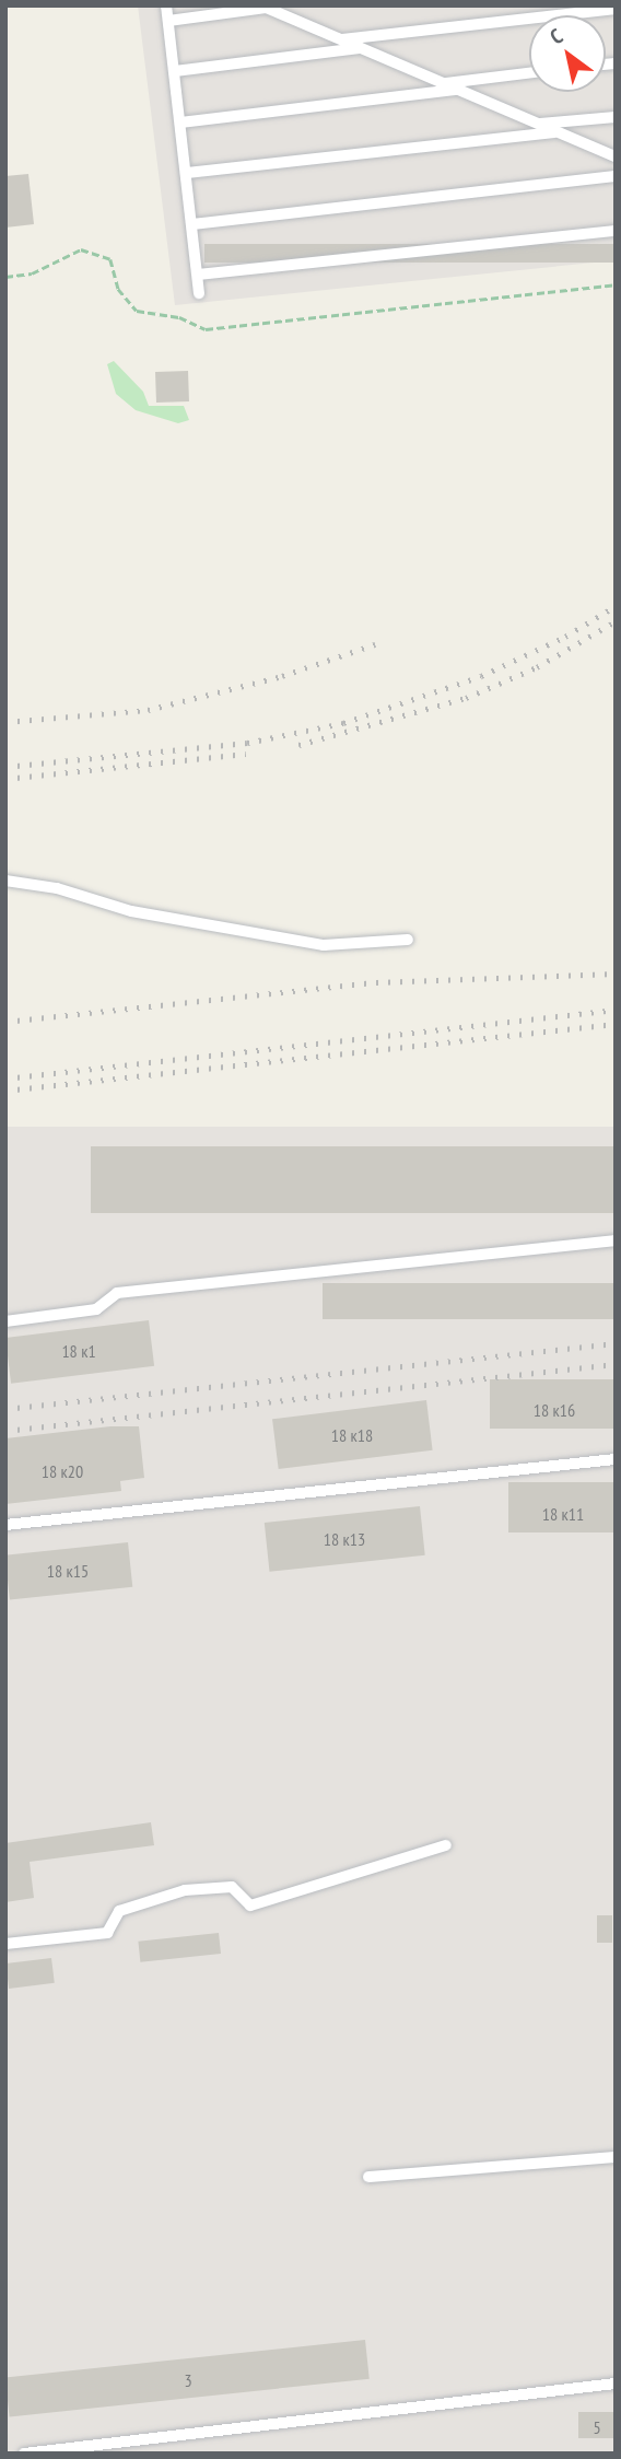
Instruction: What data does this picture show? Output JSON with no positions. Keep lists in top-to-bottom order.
{
  "house_numbers": [
    "18 к1",
    "18 к16",
    "18 к18",
    "18 к20",
    "18 к11",
    "18 к13",
    "18 к15",
    "3",
    "5"
  ],
  "north": "top left"
}
